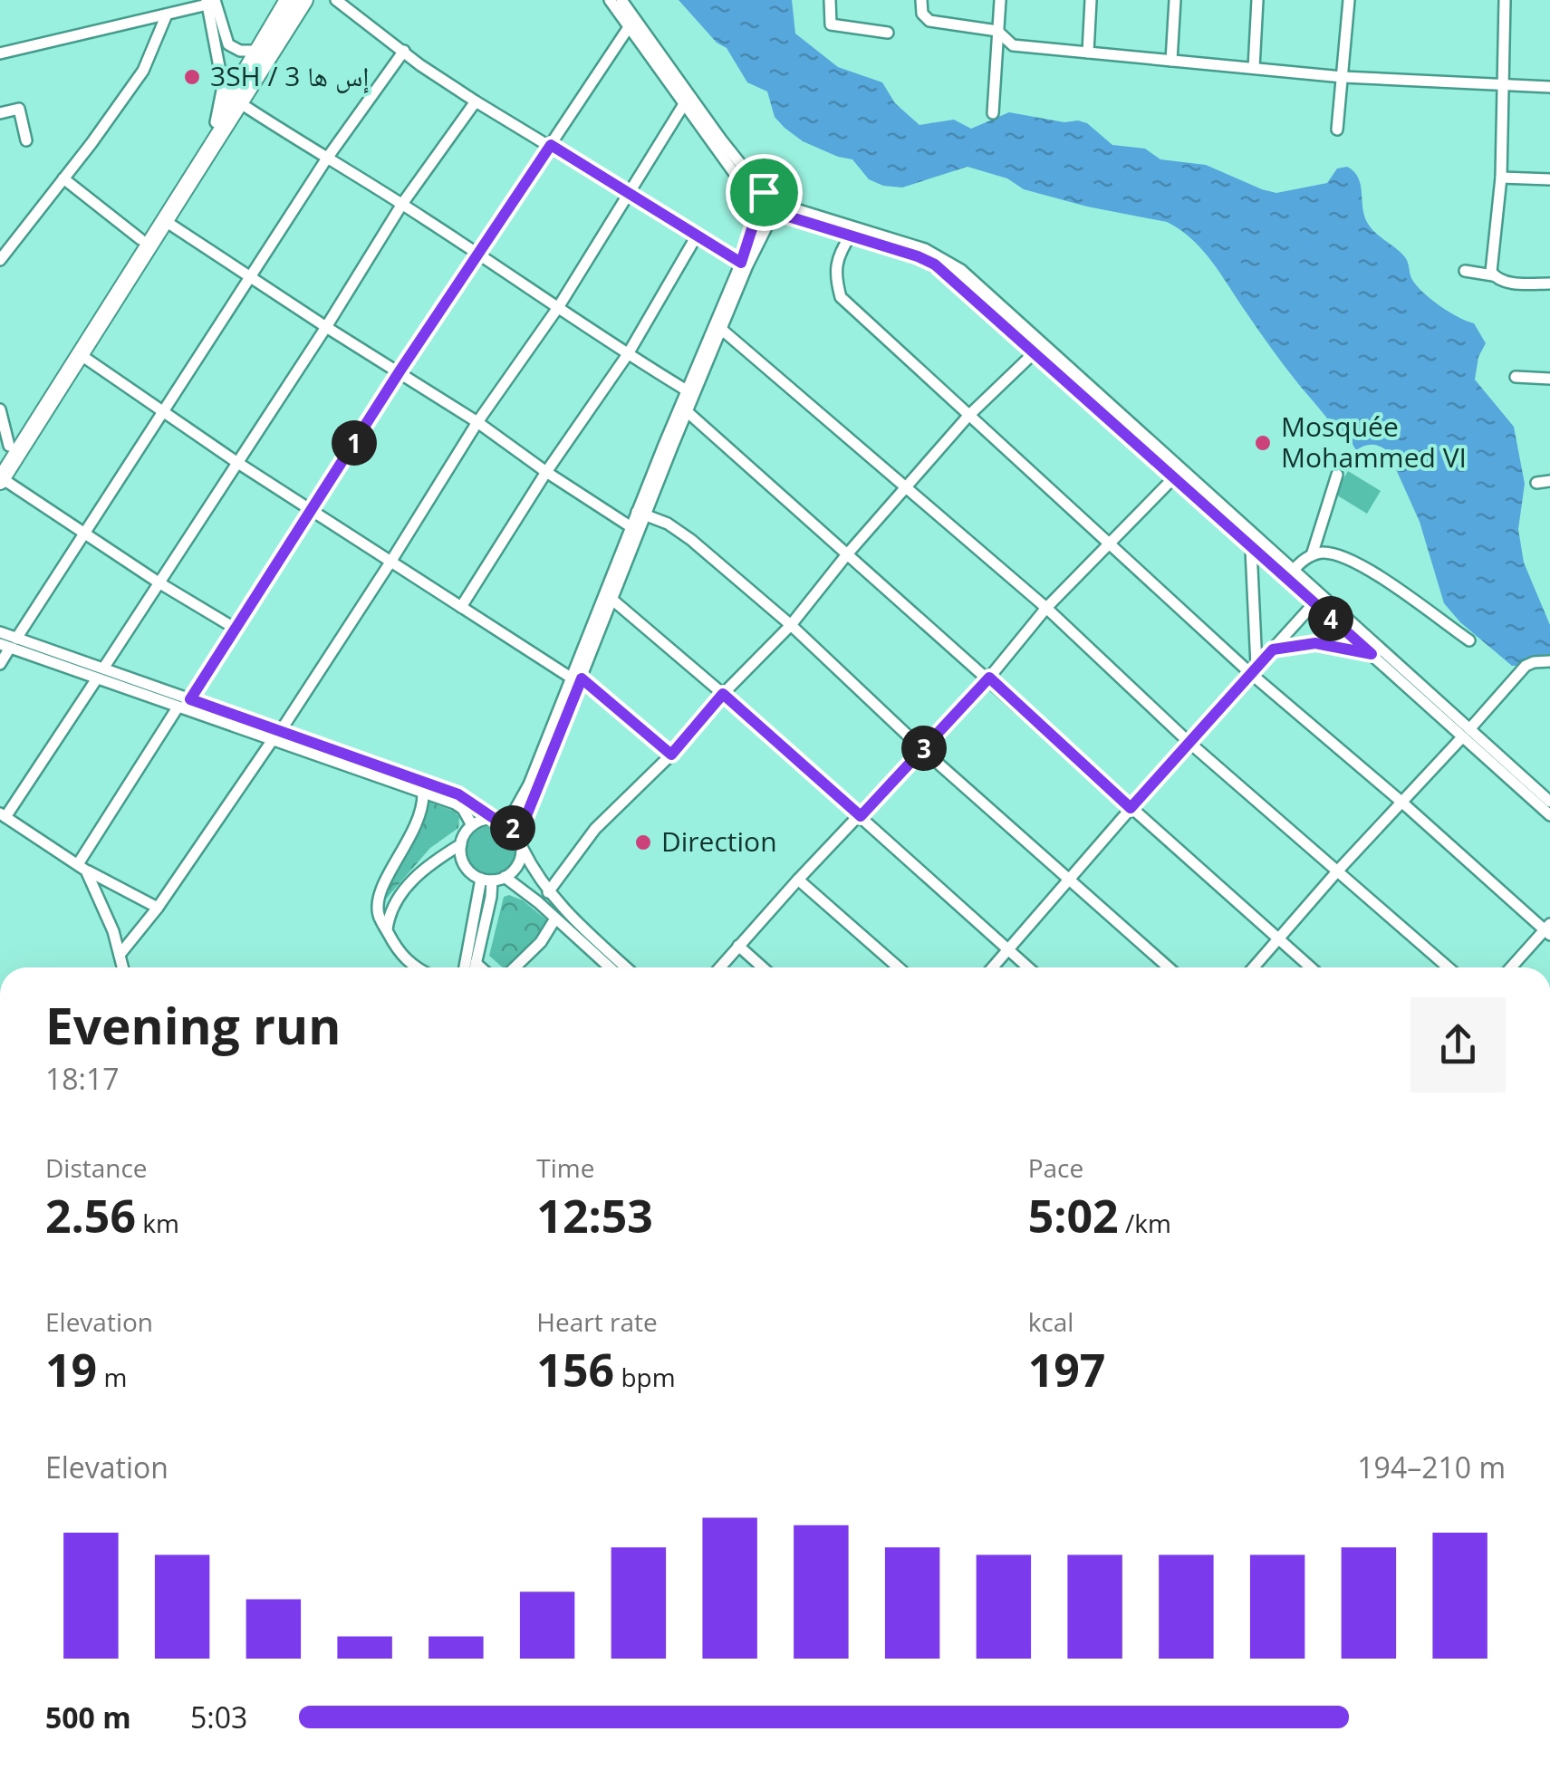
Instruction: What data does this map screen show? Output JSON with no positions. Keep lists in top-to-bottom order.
{
  "places": ["3SH / 3 إس ها", "Mosquée Mohammed VI", "Direction"],
  "page": {
    "pins": [
      "1",
      "4",
      "3",
      "2"
    ],
    "heading": ["Evening run", "18:17"],
    "stats": [
      ["Distance", "2.56 km"],
      ["Time", "12:53"],
      ["Pace", "5:02 /km"],
      ["Elevation", "19 m"],
      ["Heart rate", "156 bpm"],
      ["kcal", "197"]
    ],
    "chart": ["Elevation", "194–210 m"],
    "list": [
      {
        "name": "500 m",
        "note": "5:03"
      }
    ]
  }
}
